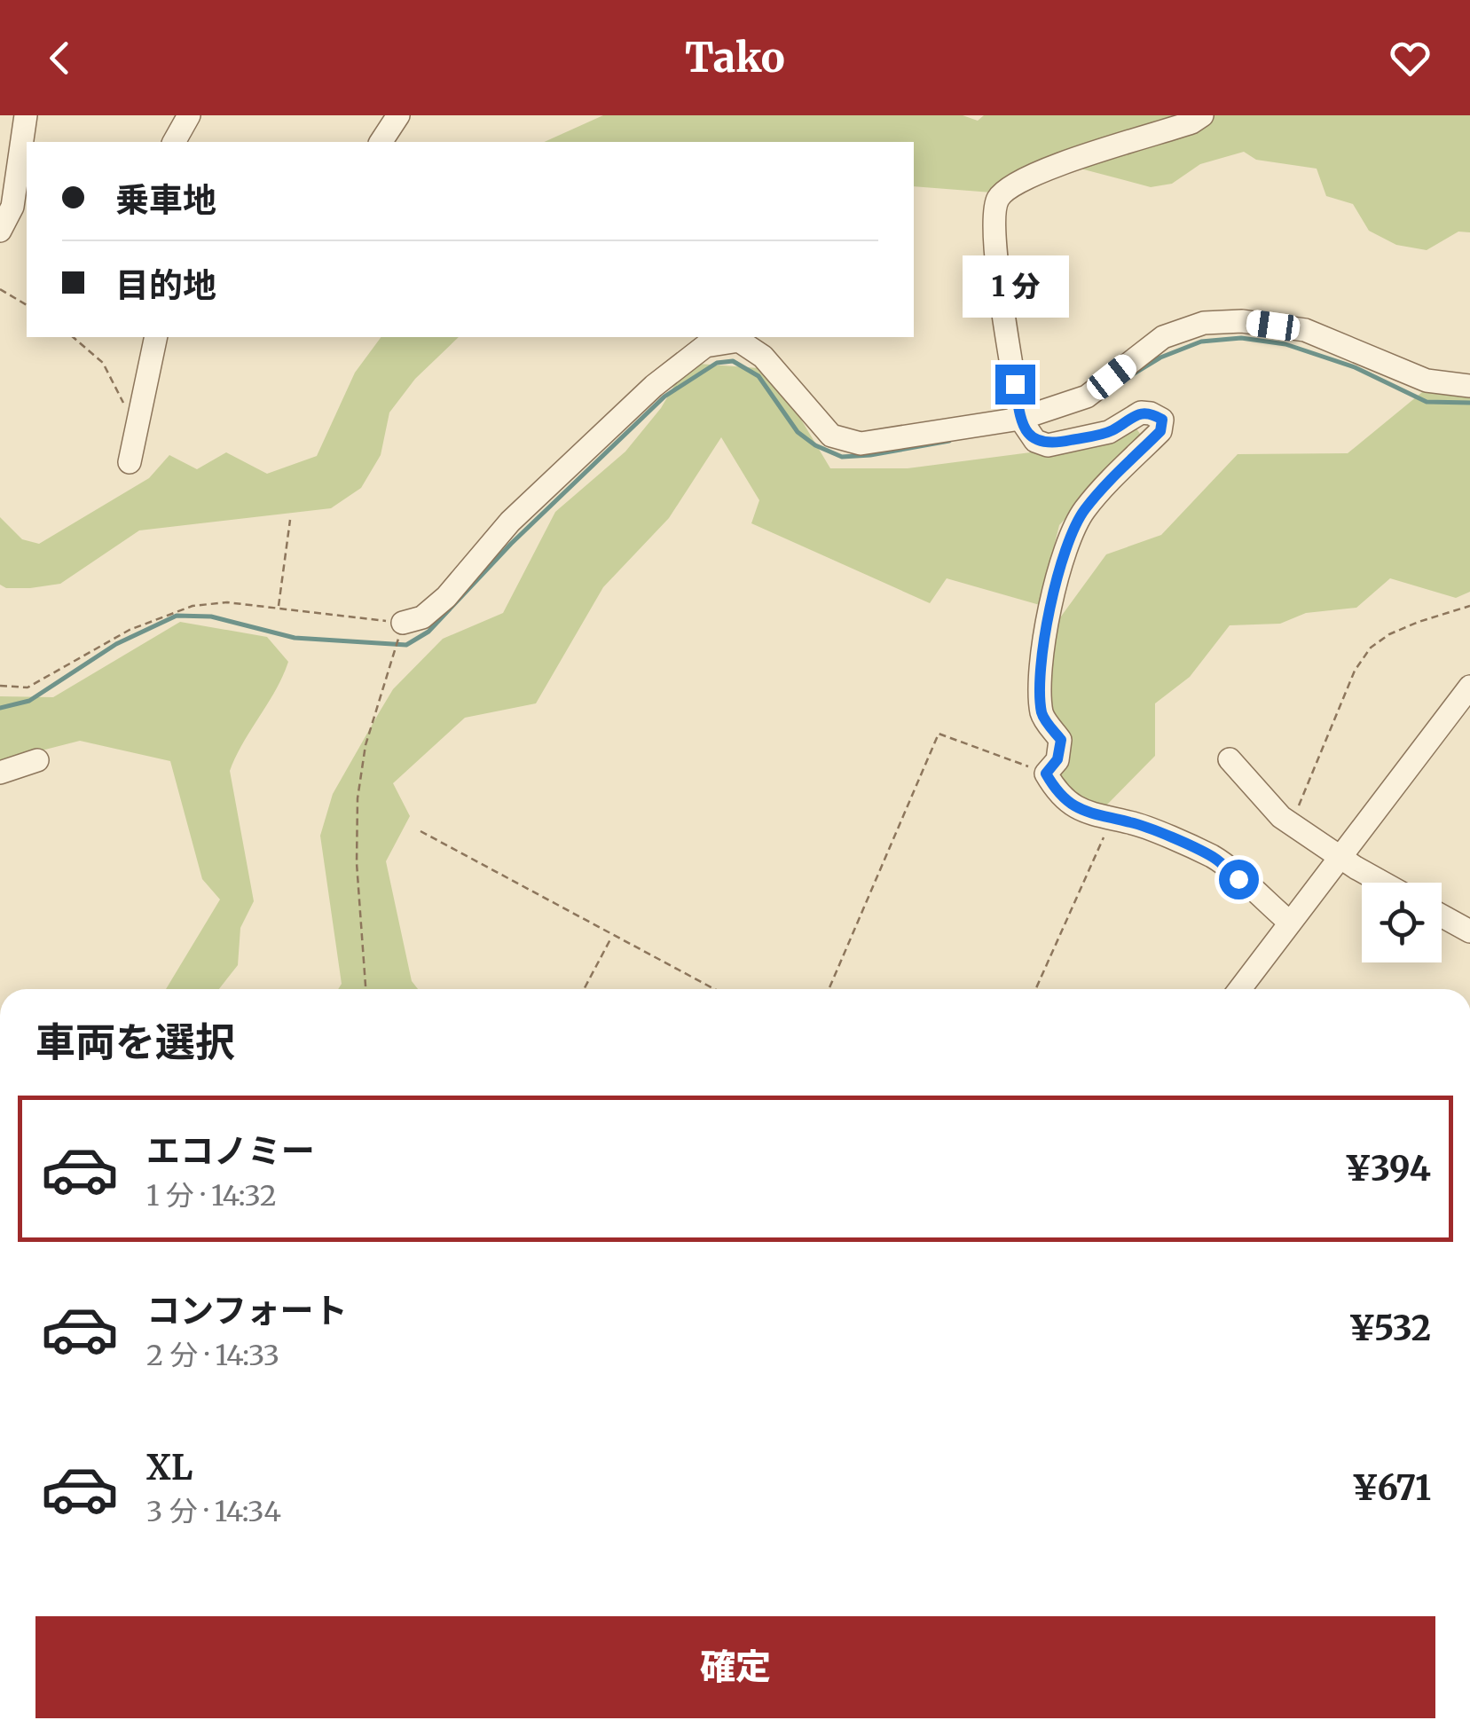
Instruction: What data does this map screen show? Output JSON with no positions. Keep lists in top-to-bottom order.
{
  "page": {
    "header": "Tako",
    "banner": ["乗車地", "目的地"],
    "bubble": "1 分",
    "heading": "車両を選択",
    "list": [
      {
        "name": "エコノミー",
        "note": "1 分 · 14:32",
        "value": "¥394"
      },
      {
        "name": "コンフォート",
        "note": "2 分 · 14:33",
        "value": "¥532"
      },
      {
        "name": "XL",
        "note": "3 分 · 14:34",
        "value": "¥671"
      }
    ],
    "buttons": "確定"
  }
}
